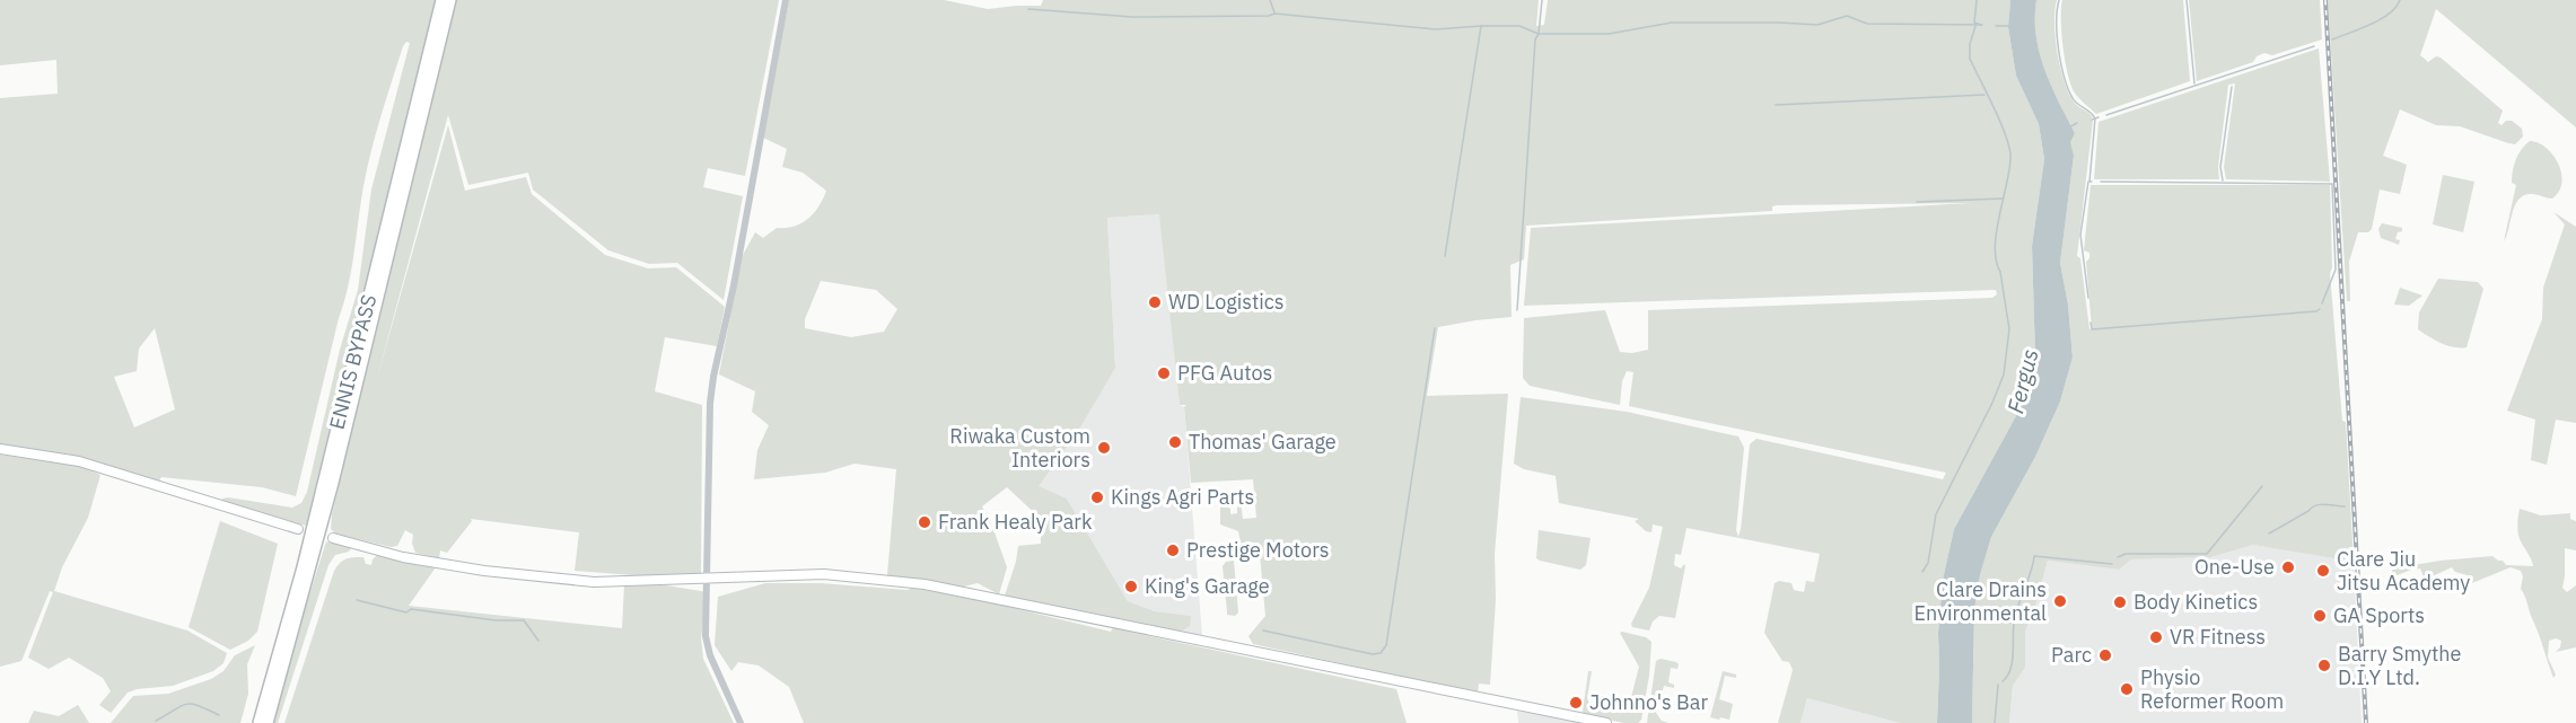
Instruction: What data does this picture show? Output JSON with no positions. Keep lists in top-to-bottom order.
{
  "streets": {
    "highway": ["ENNIS BYPASS"]
  },
  "water": ["Fergus"],
  "places": [
    "WD Logistics",
    "PFG Autos",
    "Thomas' Garage",
    "Riwaka Custom Interiors",
    "Kings Agri Parts",
    "Frank Healy Park",
    "Prestige Motors",
    "One-Use",
    "Clare Jiu Jitsu Academy",
    "King's Garage",
    "Clare Drains Environmental",
    "Body Kinetics",
    "GA Sports",
    "VR Fitness",
    "Parc",
    "Barry Smythe D.I.Y Ltd.",
    "Physio Reformer Room",
    "Johnno's Bar"
  ]
}
